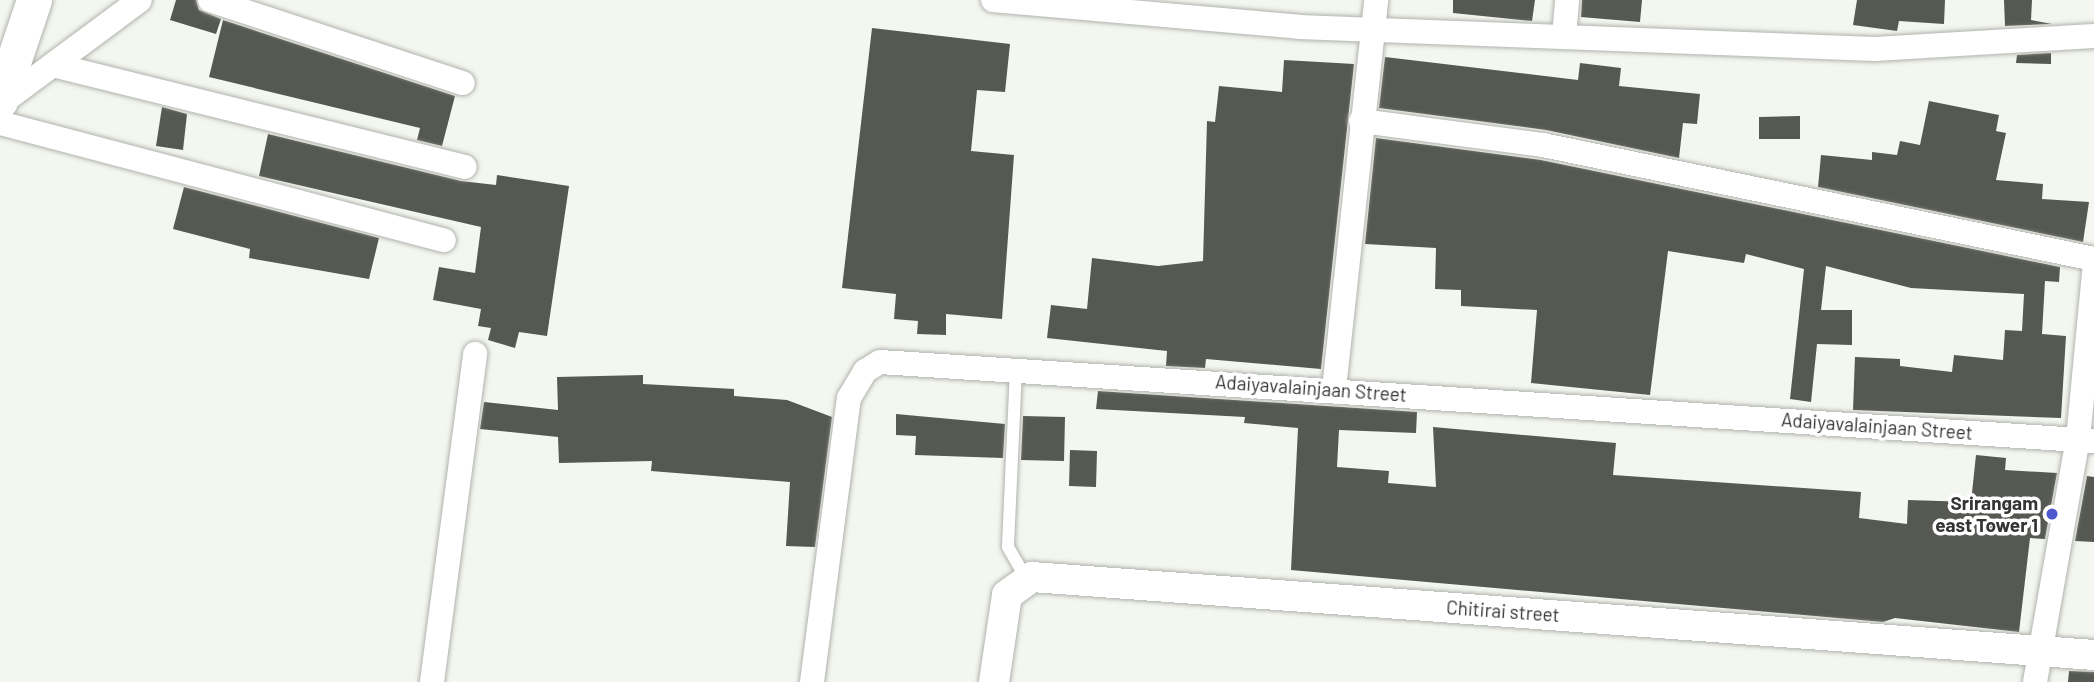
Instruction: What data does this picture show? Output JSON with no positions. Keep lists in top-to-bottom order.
{
  "streets": {
    "street": ["Adaiyavalainjaan Street", "Chitirai street"]
  },
  "places": ["Srirangam east Tower 1"]
}
